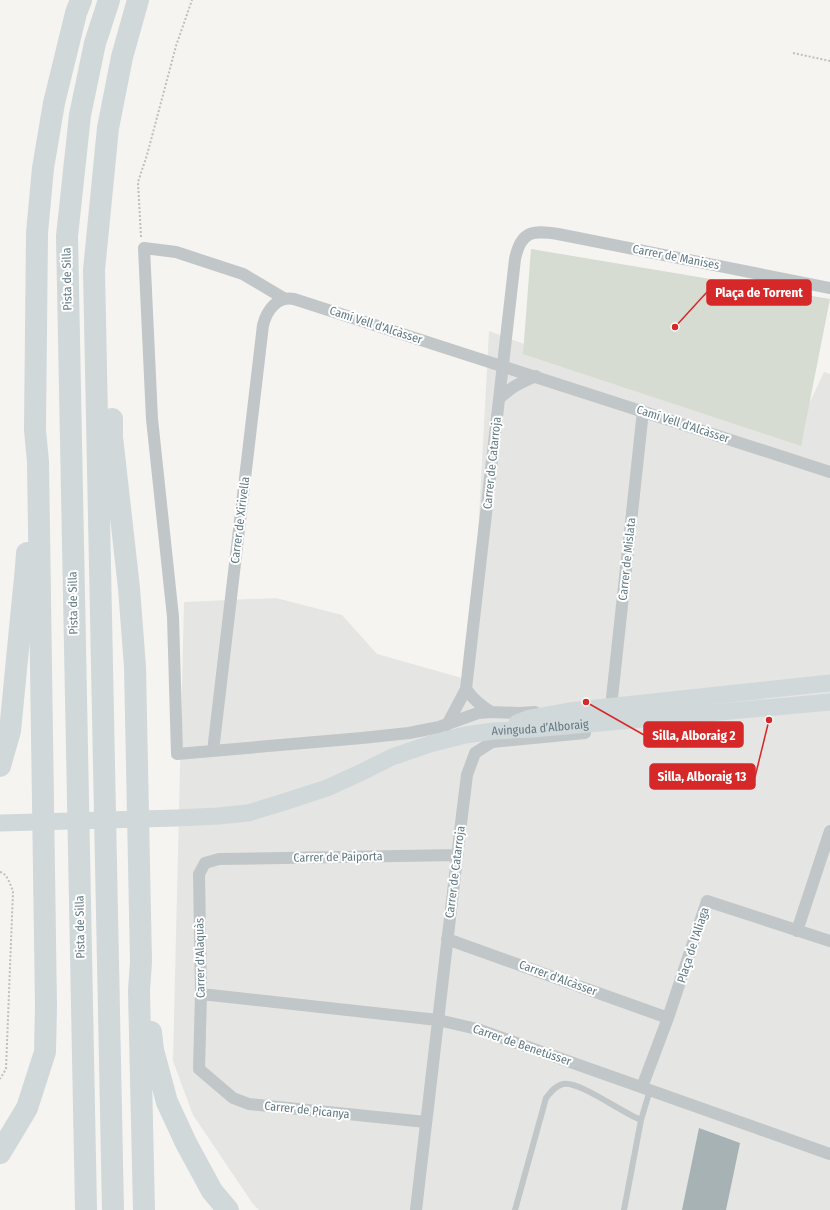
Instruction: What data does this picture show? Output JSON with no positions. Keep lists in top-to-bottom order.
{
  "streets": {
    "highway": ["Pista de Silla"],
    "street": [
      "Carrer de Manises",
      "Camí Vell d'Alcàsser",
      "Carrer de Catarroja",
      "Carrer de Xirivella",
      "Carrer de Mislata",
      "Avinguda d’Alboraig",
      "Carrer de Paiporta",
      "Plaça de l'Aliaga",
      "Carrer d'Alaquàs",
      "Carrer d'Alcàsser",
      "Carrer de Benetússer",
      "Carrer de Picanya"
    ]
  },
  "crossings": [
    ["Carrer de Manises", "Carrer de Catarroja"],
    ["Camí Vell d'Alcàsser", "Carrer de Catarroja"],
    ["Camí Vell d'Alcàsser", "Carrer de Xirivella"],
    ["Camí Vell d'Alcàsser", "Carrer de Mislata"],
    ["Carrer de Catarroja", "Avinguda d’Alboraig"],
    ["Carrer de Catarroja", "Carrer de Paiporta"],
    ["Carrer de Catarroja", "Carrer d'Alcàsser"],
    ["Carrer de Catarroja", "Carrer de Benetússer"],
    ["Carrer de Catarroja", "Carrer de Picanya"],
    ["Carrer de Mislata", "Avinguda d’Alboraig"],
    ["Carrer de Paiporta", "Carrer d'Alaquàs"],
    ["Plaça de l'Aliaga", "Carrer d'Alcàsser"],
    ["Plaça de l'Aliaga", "Carrer de Benetússer"],
    ["Carrer d'Alaquàs", "Carrer de Benetússer"],
    ["Carrer d'Alaquàs", "Carrer de Picanya"]
  ],
  "places": ["Plaça de Torrent", "Silla, Alboraig 2", "Silla, Alboraig 13"]
}
